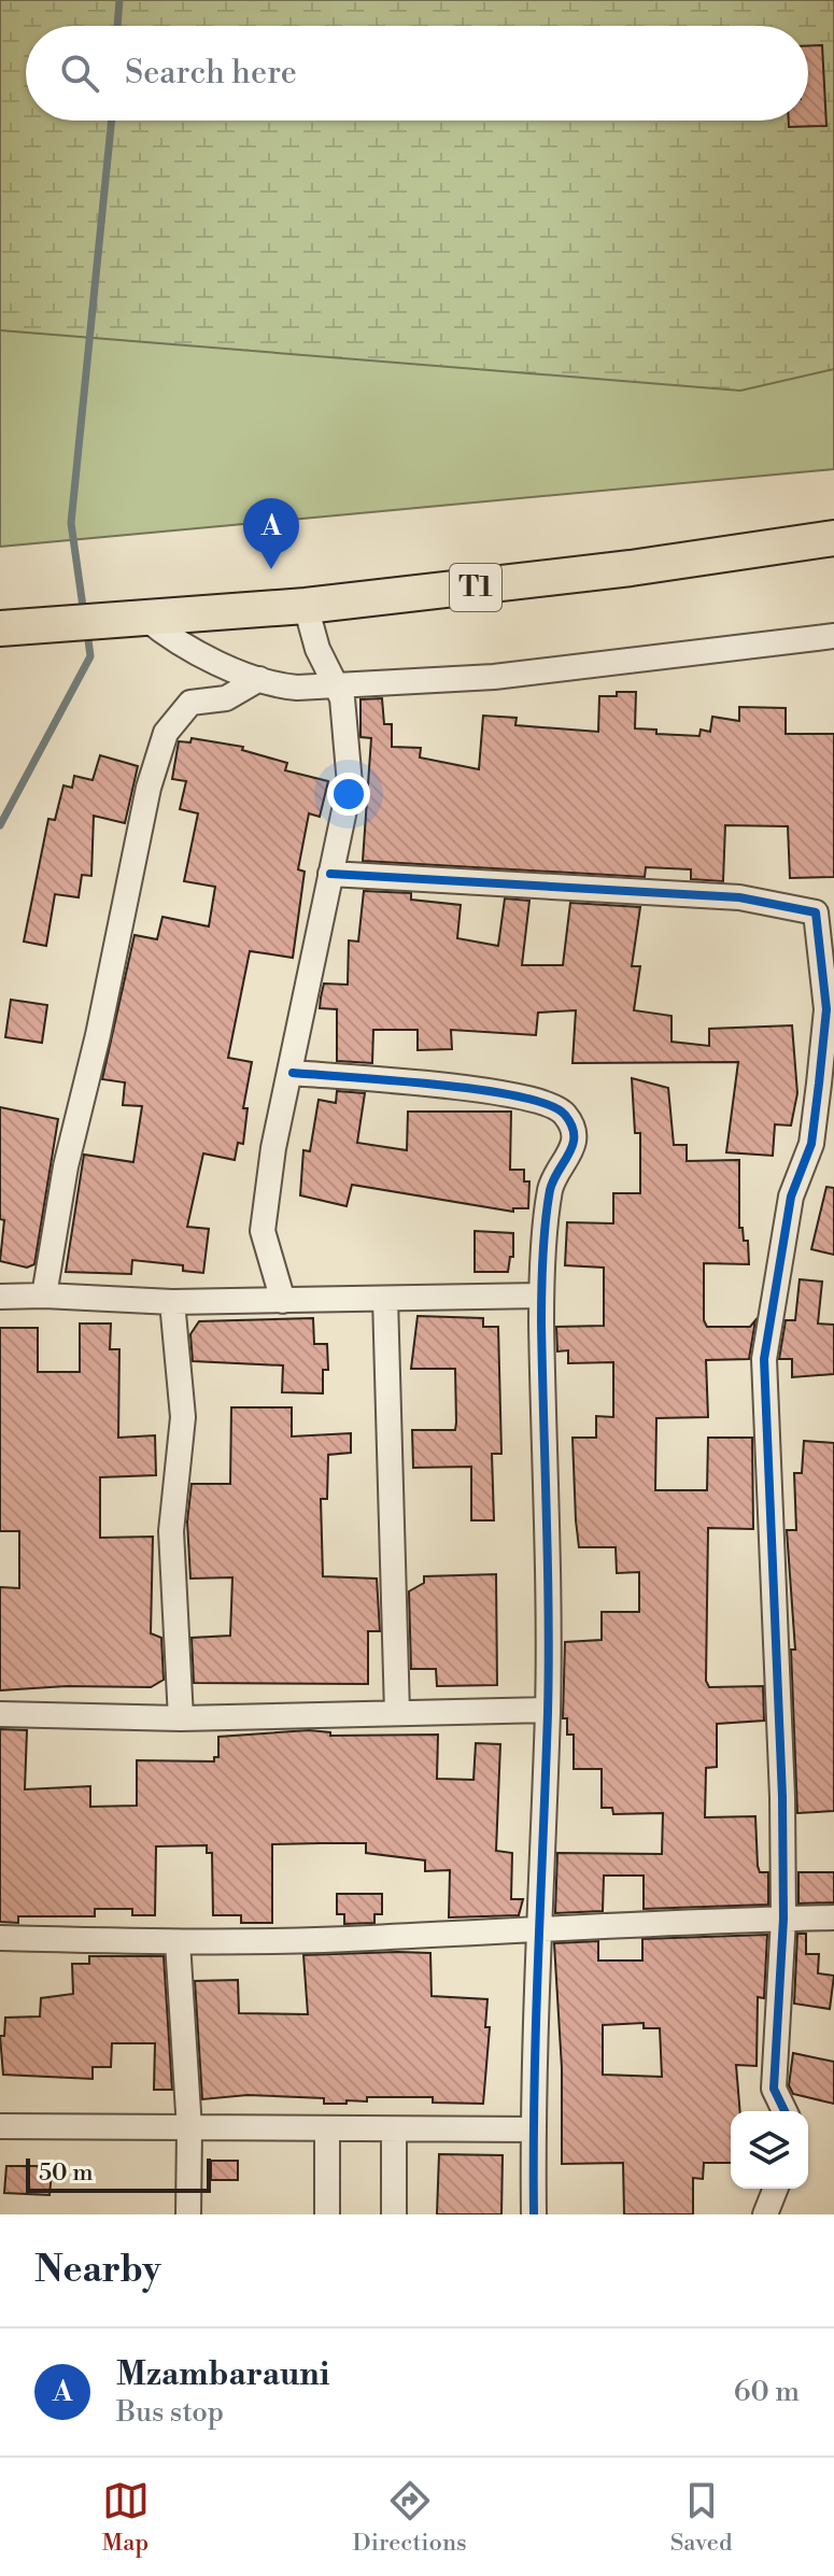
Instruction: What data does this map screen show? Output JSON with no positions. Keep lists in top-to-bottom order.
{
  "streets": {
    "highway": ["T1"]
  },
  "scale_bar": "50 m",
  "page": {
    "search": "Search here",
    "pins": "A",
    "scale": "50 m",
    "heading": "Nearby",
    "list": [
      {
        "mark": "A",
        "name": "Mzambarauni",
        "note": "Bus stop",
        "value": "60 m"
      }
    ],
    "nav": ["Map", "Directions", "Saved"]
  }
}
